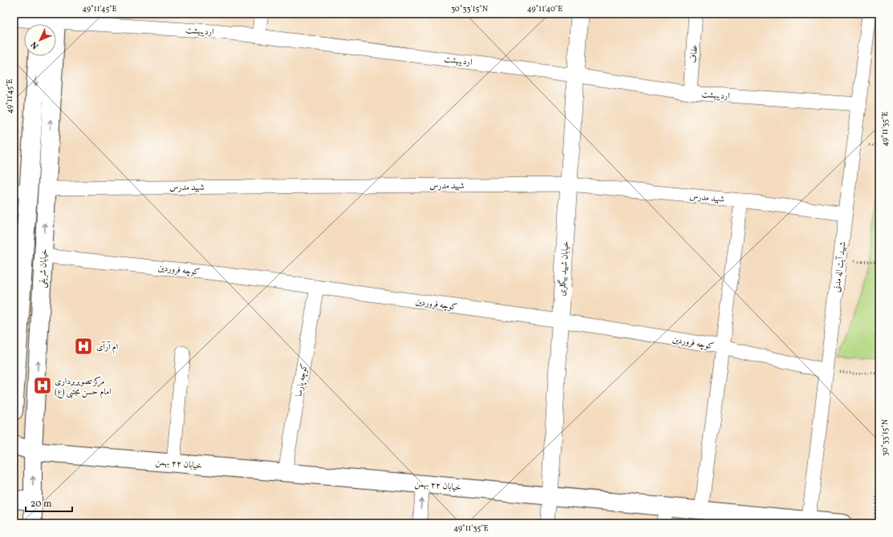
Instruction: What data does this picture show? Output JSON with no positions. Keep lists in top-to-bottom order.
{
  "streets": {
    "main road": ["خیابان شریفی", "خیابان ۲۲ بهمن"],
    "street": [
      "اردیبهشت",
      "عفاف",
      "شهید مدرس",
      "شهید آیت اله مدنی",
      "خیابان شهید بیگلری",
      "کوچه فروردین",
      "کوچه پارسا"
    ]
  },
  "crossings": [
    ["اردیبهشت", "عفاف"],
    ["اردیبهشت", "شهید آیت اله مدنی"],
    ["اردیبهشت", "خیابان شریفی"],
    ["اردیبهشت", "خیابان شهید بیگلری"],
    ["شهید مدرس", "شهید آیت اله مدنی"],
    ["شهید مدرس", "خیابان شریفی"],
    ["شهید مدرس", "خیابان شهید بیگلری"],
    ["شهید آیت اله مدنی", "کوچه فروردین"],
    ["شهید آیت اله مدنی", "خیابان ۲۲ بهمن"],
    ["خیابان شریفی", "کوچه فروردین"],
    ["خیابان شریفی", "خیابان ۲۲ بهمن"],
    ["خیابان شهید بیگلری", "کوچه فروردین"],
    ["خیابان شهید بیگلری", "خیابان ۲۲ بهمن"],
    ["کوچه فروردین", "کوچه پارسا"],
    ["کوچه پارسا", "خیابان ۲۲ بهمن"]
  ],
  "places": {
    "hospital": ["ام آرآی", "مرکز تصویربرداری امام حسن مجتبی (ع)"]
  },
  "scale_bar": "20 m",
  "north": "bottom left",
  "coordinates": [
    "49°11'45\"E",
    "30°33'15\"N",
    "49°11'40\"E",
    "49°11'35\"E"
  ]
}
